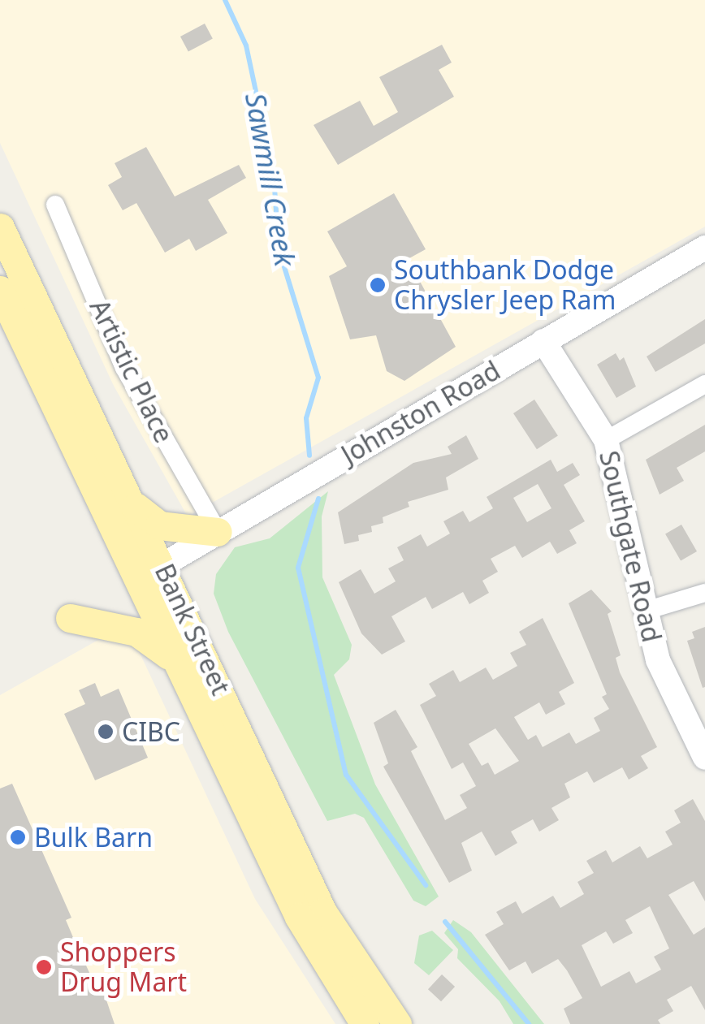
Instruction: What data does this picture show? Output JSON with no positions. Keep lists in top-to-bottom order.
{
  "streets": {
    "main road": ["Bank Street"],
    "street": ["Artistic Place", "Johnston Road", "Southgate Road"]
  },
  "crossings": [
    ["Artistic Place", "Johnston Road"],
    ["Johnston Road", "Southgate Road"],
    ["Johnston Road", "Bank Street"]
  ],
  "water": ["Sawmill Creek"],
  "places": [
    "Southbank Dodge Chrysler Jeep Ram",
    "CIBC",
    "Bulk Barn",
    "Shoppers Drug Mart"
  ]
}
